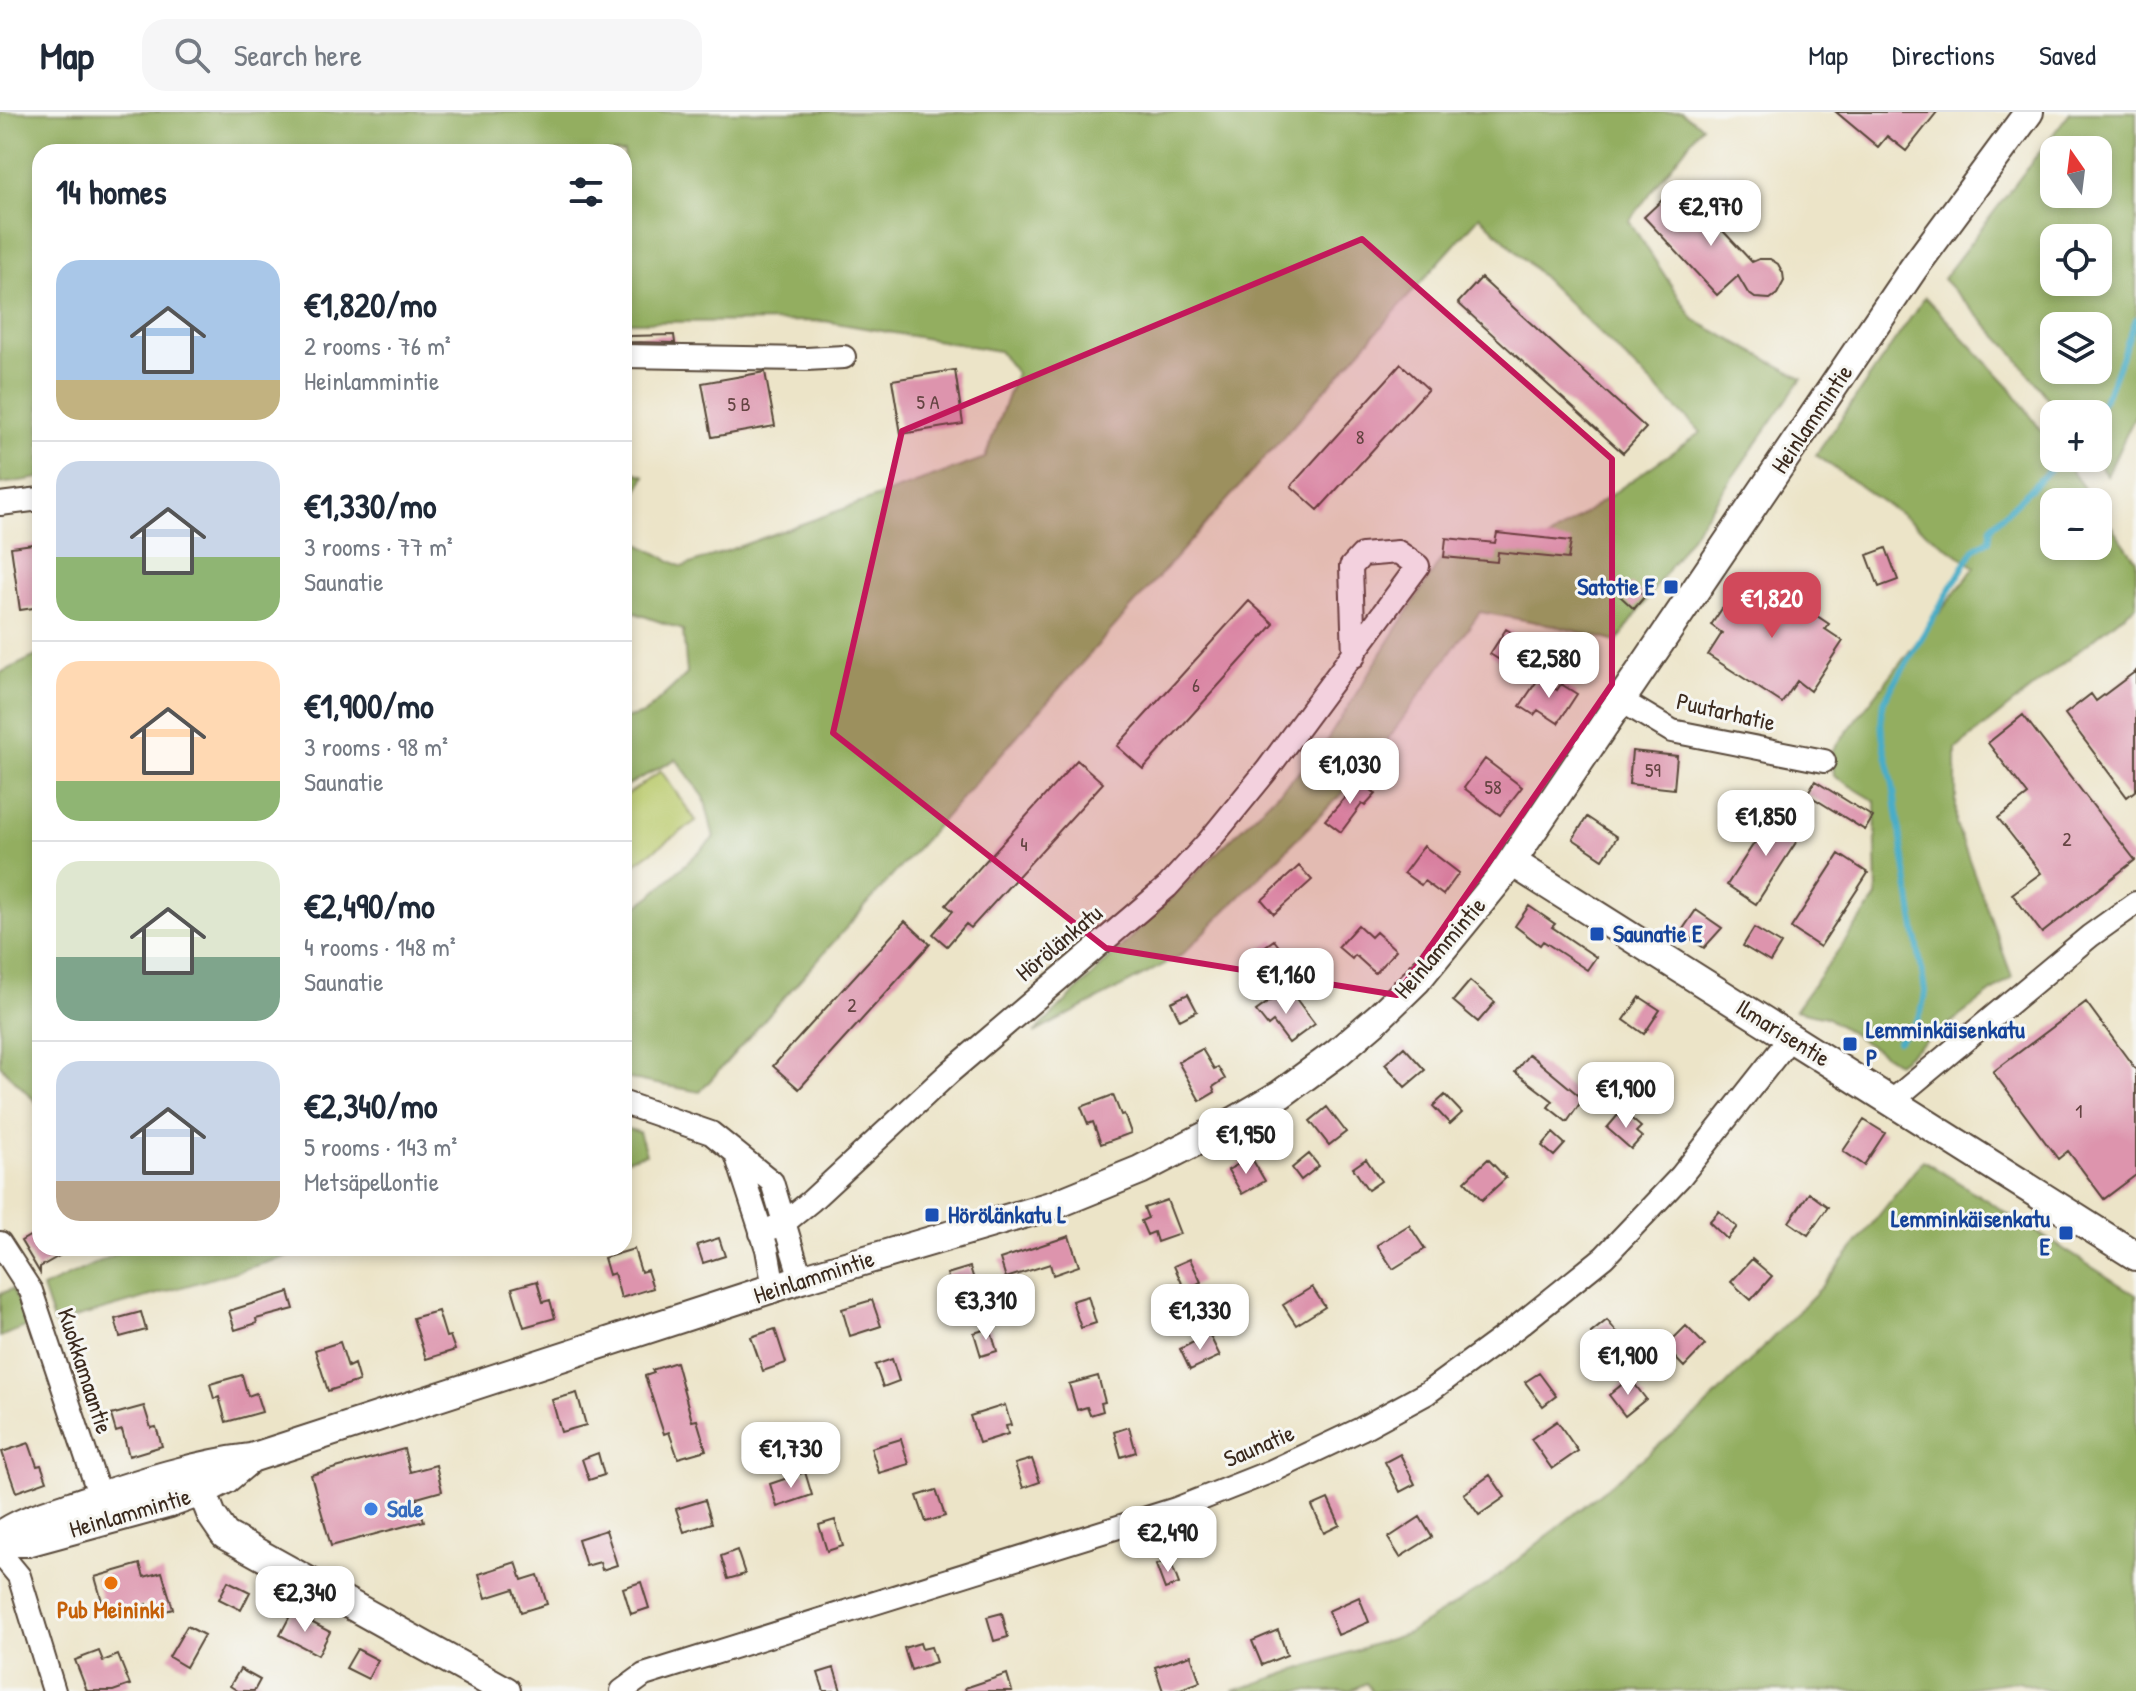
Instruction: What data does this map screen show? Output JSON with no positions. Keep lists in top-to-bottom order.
{
  "streets": {
    "street": [
      "Heinlammintie",
      "Puutarhatie",
      "Hörölänkatu",
      "Ilmarisentie",
      "Kuokkamaantie",
      "Saunatie"
    ]
  },
  "crossings": [
    ["Heinlammintie", "Puutarhatie"],
    ["Heinlammintie", "Ilmarisentie"],
    ["Heinlammintie", "Kuokkamaantie"],
    ["Ilmarisentie", "Saunatie"]
  ],
  "places": {
    "transit": [
      "Satotie E",
      "Saunatie E",
      "Lemminkäisenkatu P",
      "Hörölänkatu L",
      "Lemminkäisenkatu E"
    ],
    "other": ["Sale", "Pub Meininki"]
  },
  "house_numbers": [
    "5 A",
    "5 B",
    "8",
    "6",
    "59",
    "58",
    "2",
    "4",
    "2",
    "1"
  ],
  "north": "top",
  "page": {
    "header": "Map",
    "search": "Search here",
    "nav": ["Map", "Directions", "Saved"],
    "map_buttons": ["+", "−"],
    "heading": "14 homes",
    "price": [
      "€2,970",
      "€1,820",
      "€2,580",
      "€1,030",
      "€1,850",
      "€1,160",
      "€1,900",
      "€1,950",
      "€3,310",
      "€1,330",
      "€1,900",
      "€1,730",
      "€2,490",
      "€2,340"
    ],
    "list": [
      {
        "name": "€1,820/mo",
        "note": "2 rooms · 76 m² · Heinlammintie"
      },
      {
        "name": "€1,330/mo",
        "note": "3 rooms · 77 m² · Saunatie"
      },
      {
        "name": "€1,900/mo",
        "note": "3 rooms · 98 m² · Saunatie"
      },
      {
        "name": "€2,490/mo",
        "note": "4 rooms · 148 m² · Saunatie"
      },
      {
        "name": "€2,340/mo",
        "note": "5 rooms · 143 m² · Metsäpellontie"
      }
    ]
  }
}
